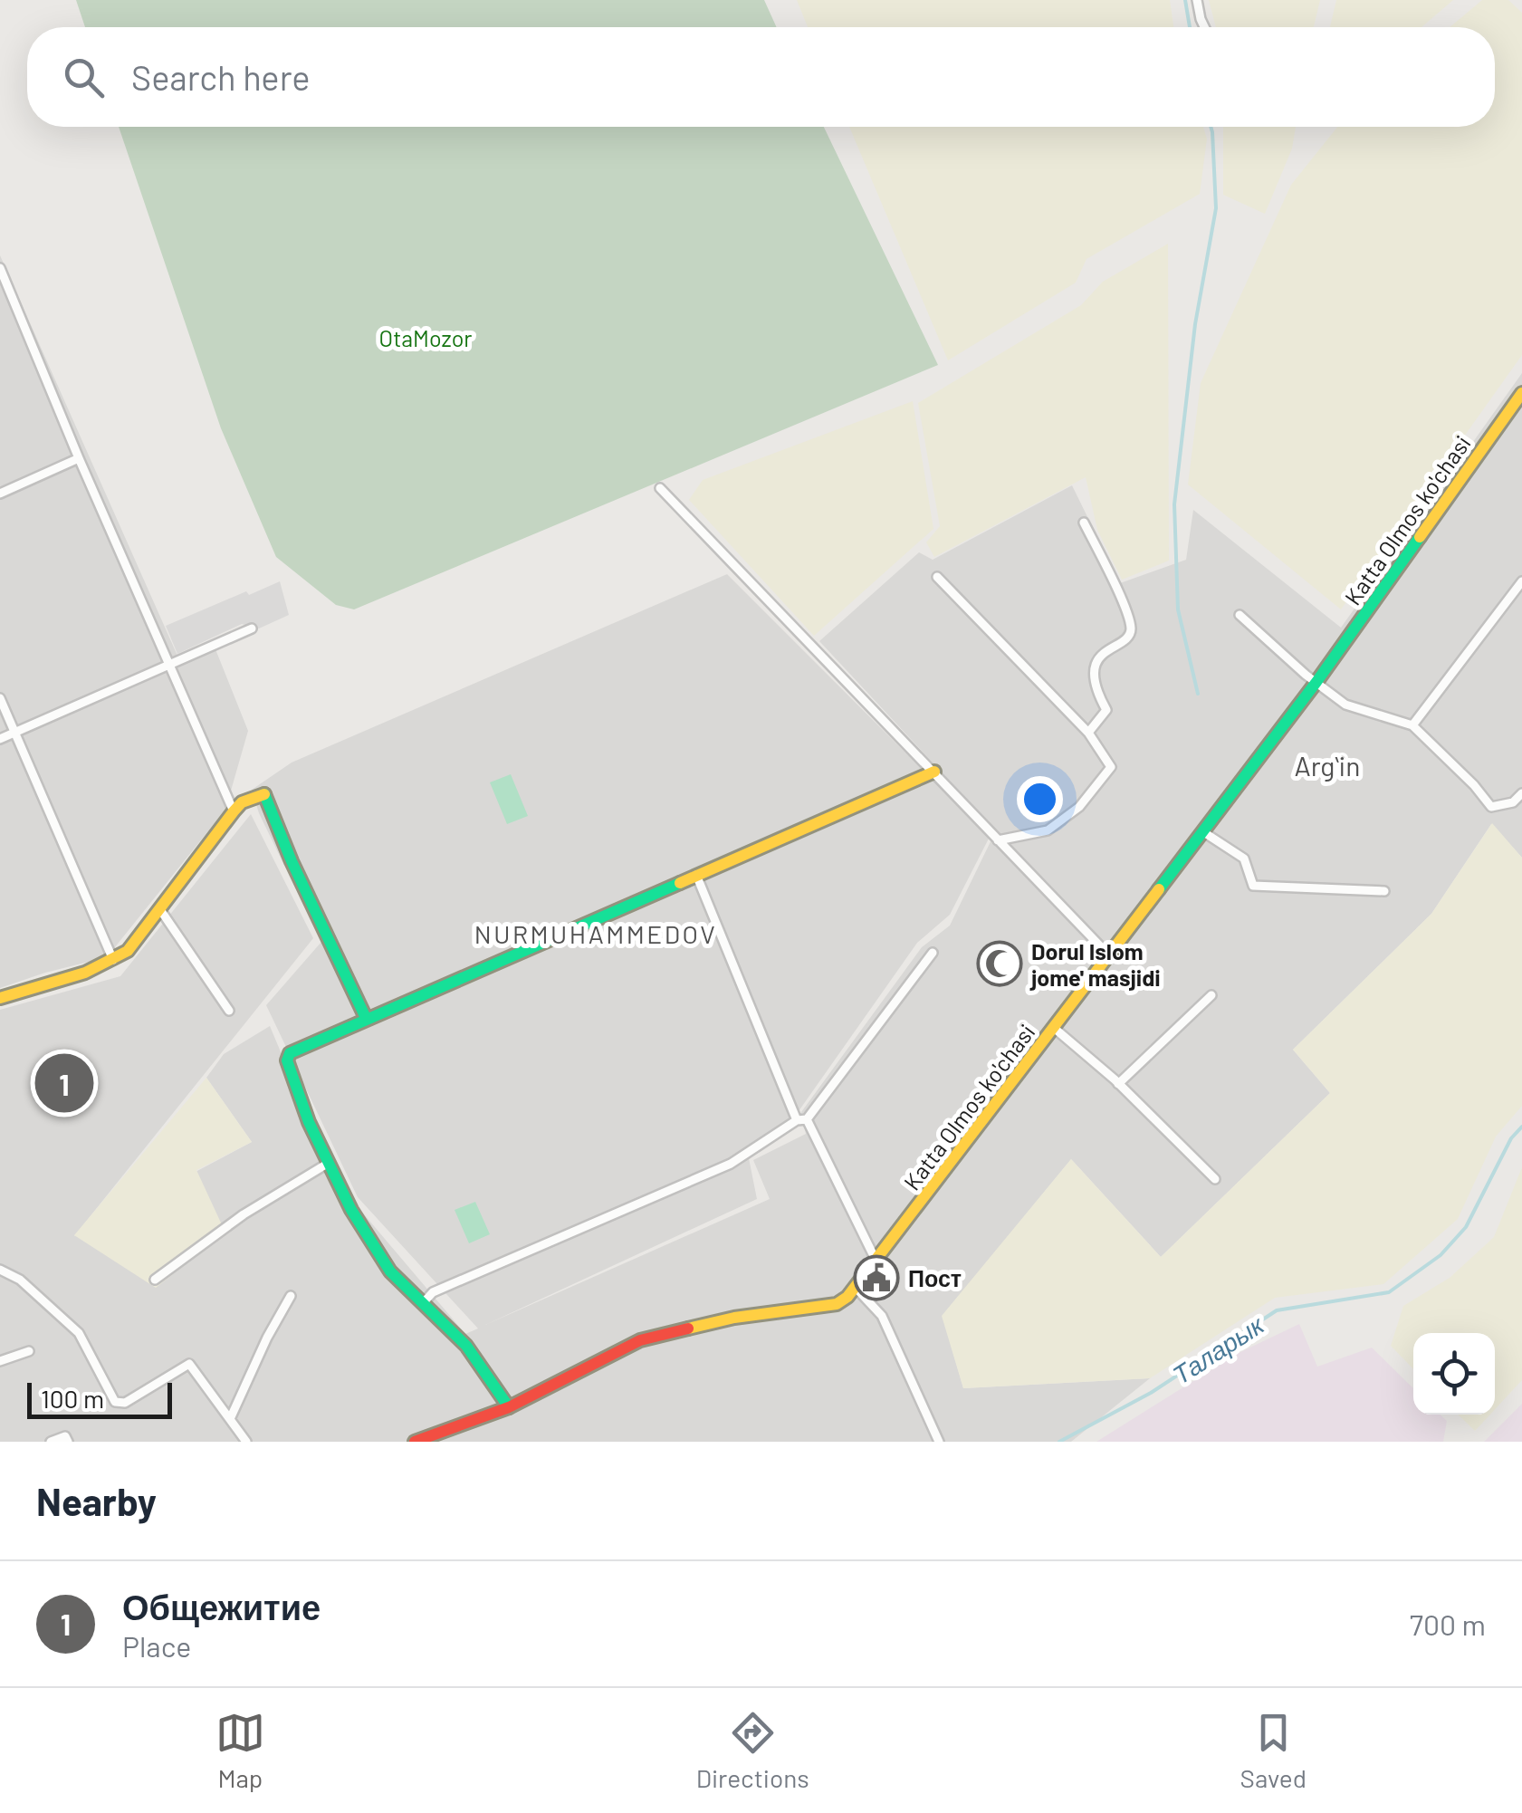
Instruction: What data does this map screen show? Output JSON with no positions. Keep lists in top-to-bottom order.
{
  "streets": {
    "street": ["Katta Olmos ko'chasi"]
  },
  "districts": ["Argʻin", "NURMUHAMMEDOV"],
  "water": ["Таларык"],
  "parks": ["OtaMozor"],
  "places": {
    "mosque": ["Dorul Islom jome' masjidi"],
    "public building": ["Пост"]
  },
  "scale_bar": "100 m",
  "page": {
    "search": "Search here",
    "pins": "1",
    "scale": "100 m",
    "heading": "Nearby",
    "list": [
      {
        "mark": "1",
        "name": "Общежитие",
        "note": "Place",
        "value": "700 m"
      }
    ],
    "nav": ["Map", "Directions", "Saved"]
  }
}
